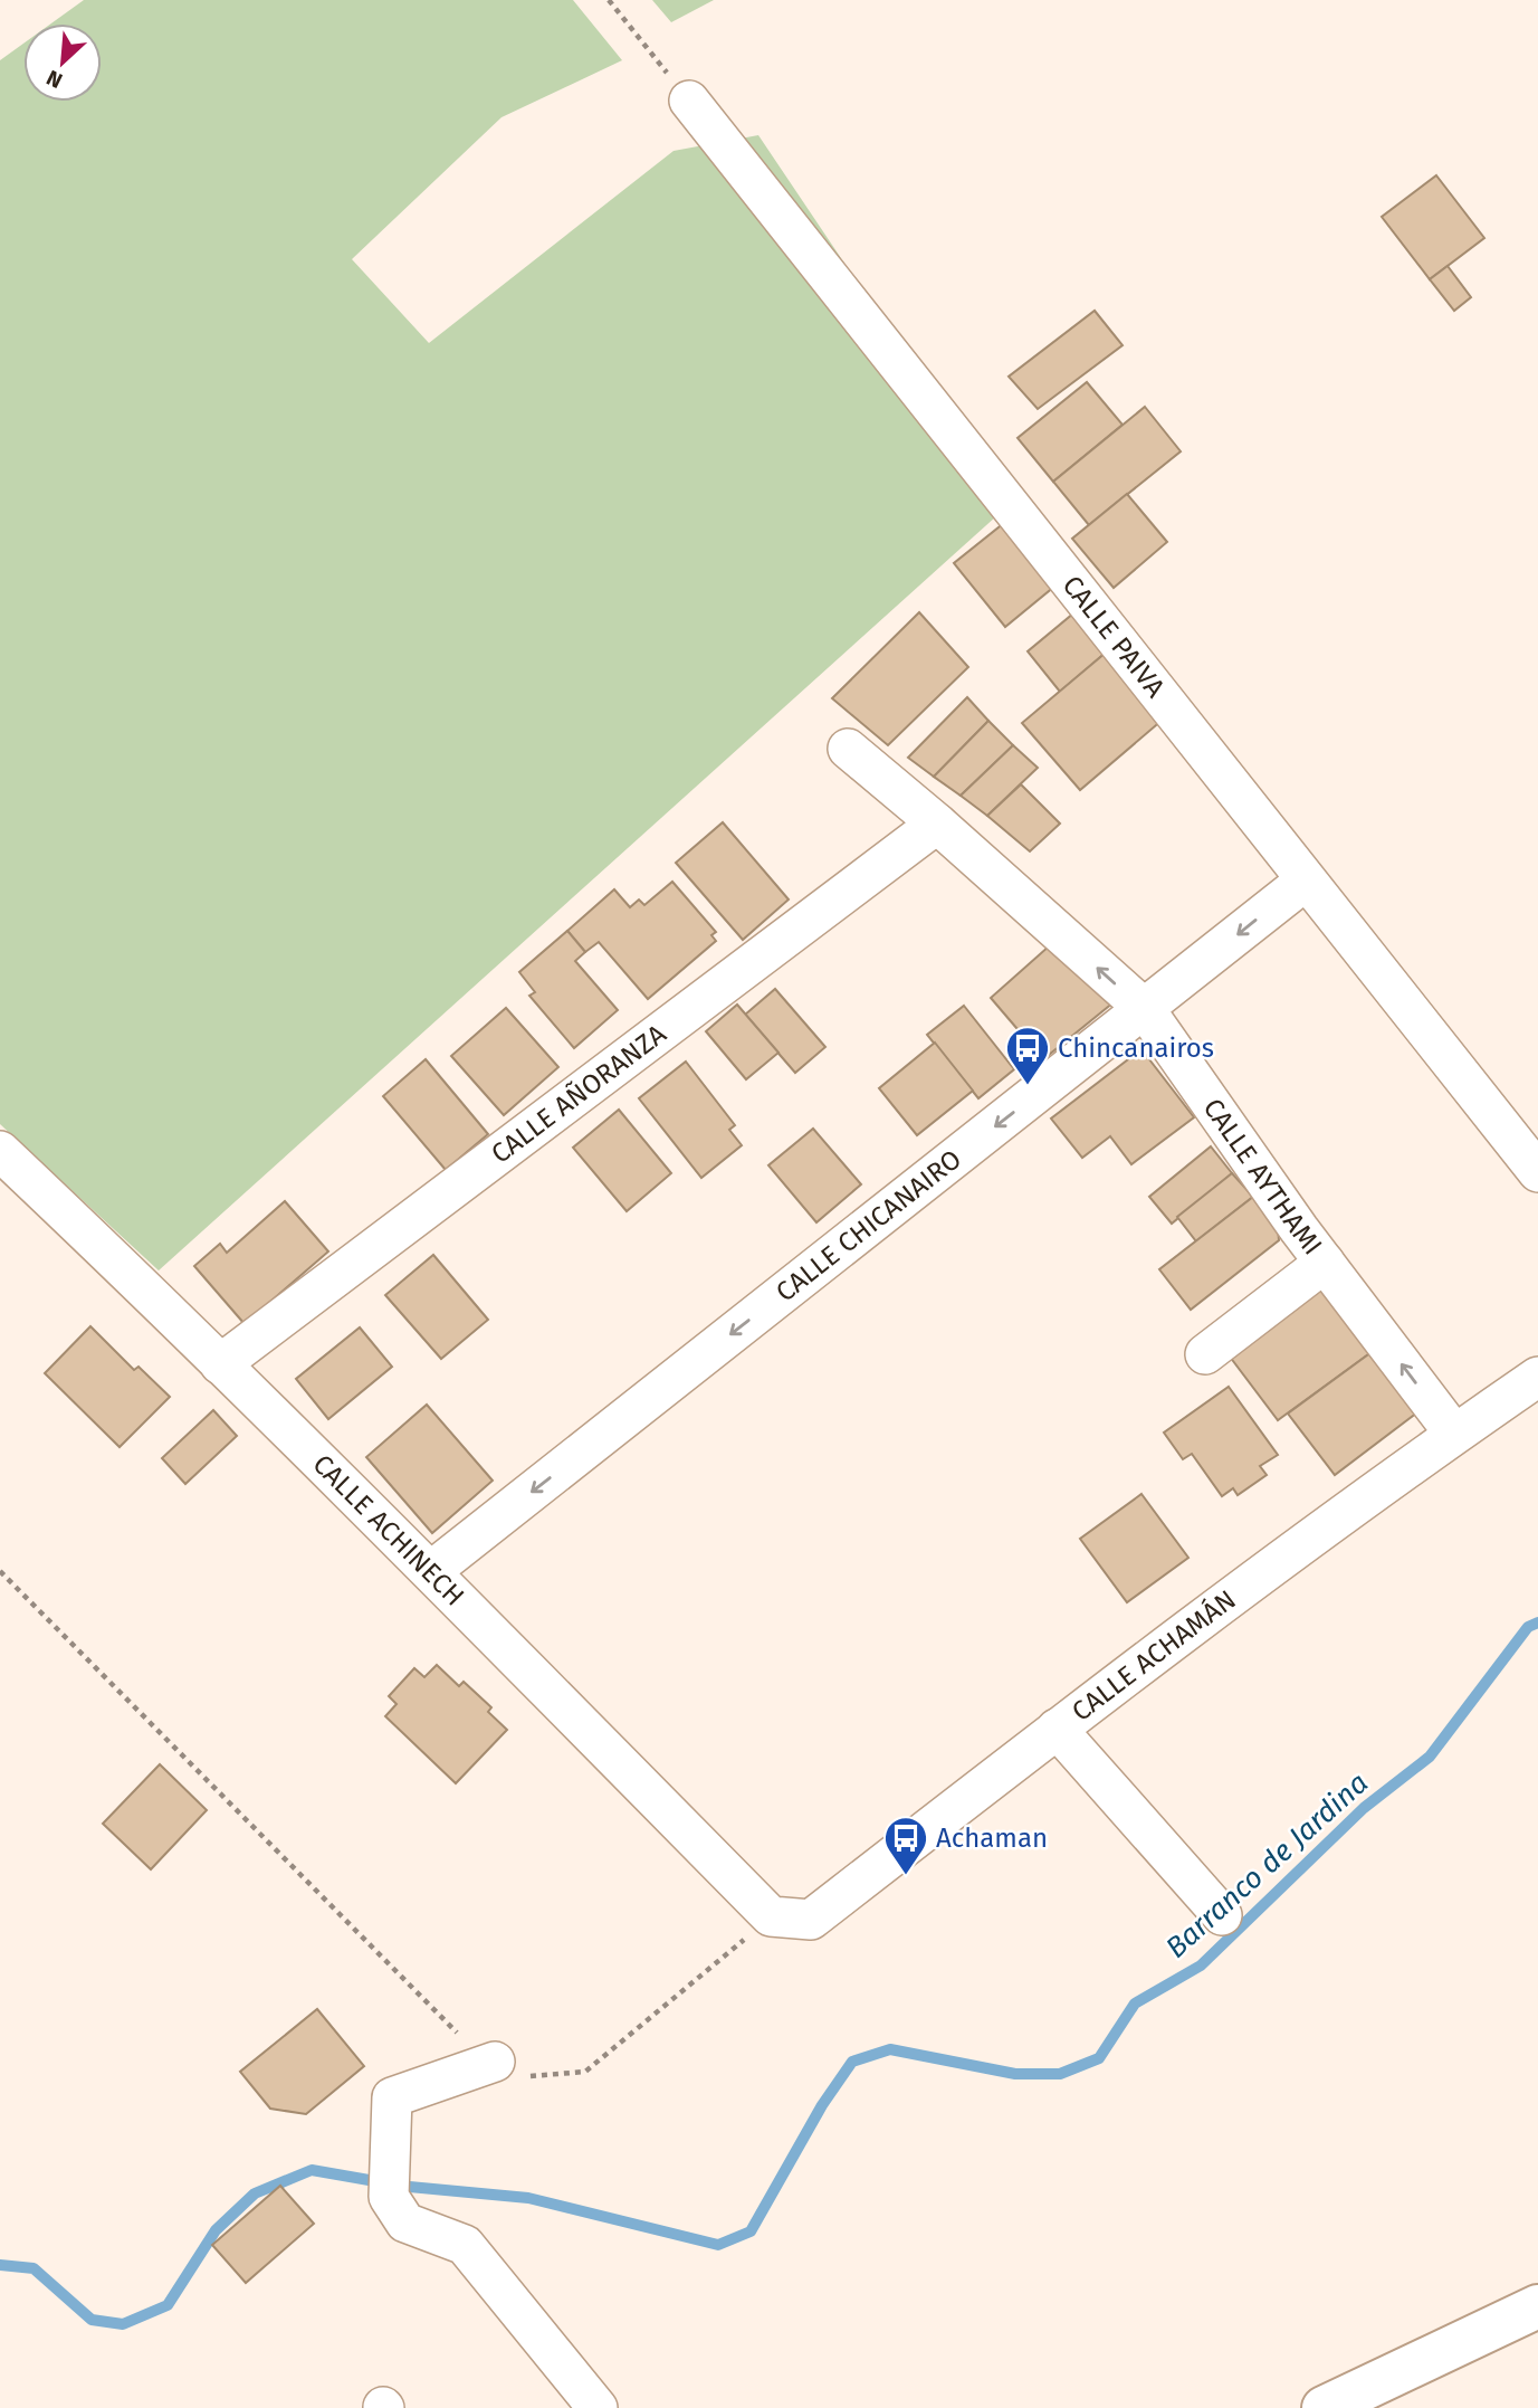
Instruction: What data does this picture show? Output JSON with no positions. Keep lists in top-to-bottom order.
{
  "streets": {
    "street": [
      "CALLE PAIVA",
      "CALLE AÑORANZA",
      "CALLE AYTHAMI",
      "CALLE CHICANAIRO",
      "CALLE ACHINECH",
      "CALLE ACHAMÁN"
    ]
  },
  "crossings": [
    ["CALLE PAIVA", "CALLE CHICANAIRO"],
    ["CALLE AÑORANZA", "CALLE AYTHAMI"],
    ["CALLE AÑORANZA", "CALLE ACHINECH"],
    ["CALLE AYTHAMI", "CALLE CHICANAIRO"],
    ["CALLE AYTHAMI", "CALLE ACHAMÁN"],
    ["CALLE CHICANAIRO", "CALLE ACHINECH"],
    ["CALLE ACHINECH", "CALLE ACHAMÁN"]
  ],
  "one_way": ["CALLE AYTHAMI", "CALLE CHICANAIRO"],
  "water": ["Barranco de Jardina"],
  "places": {
    "bus stop": ["Chincanairos", "Achaman"]
  },
  "north": "bottom left"
}
